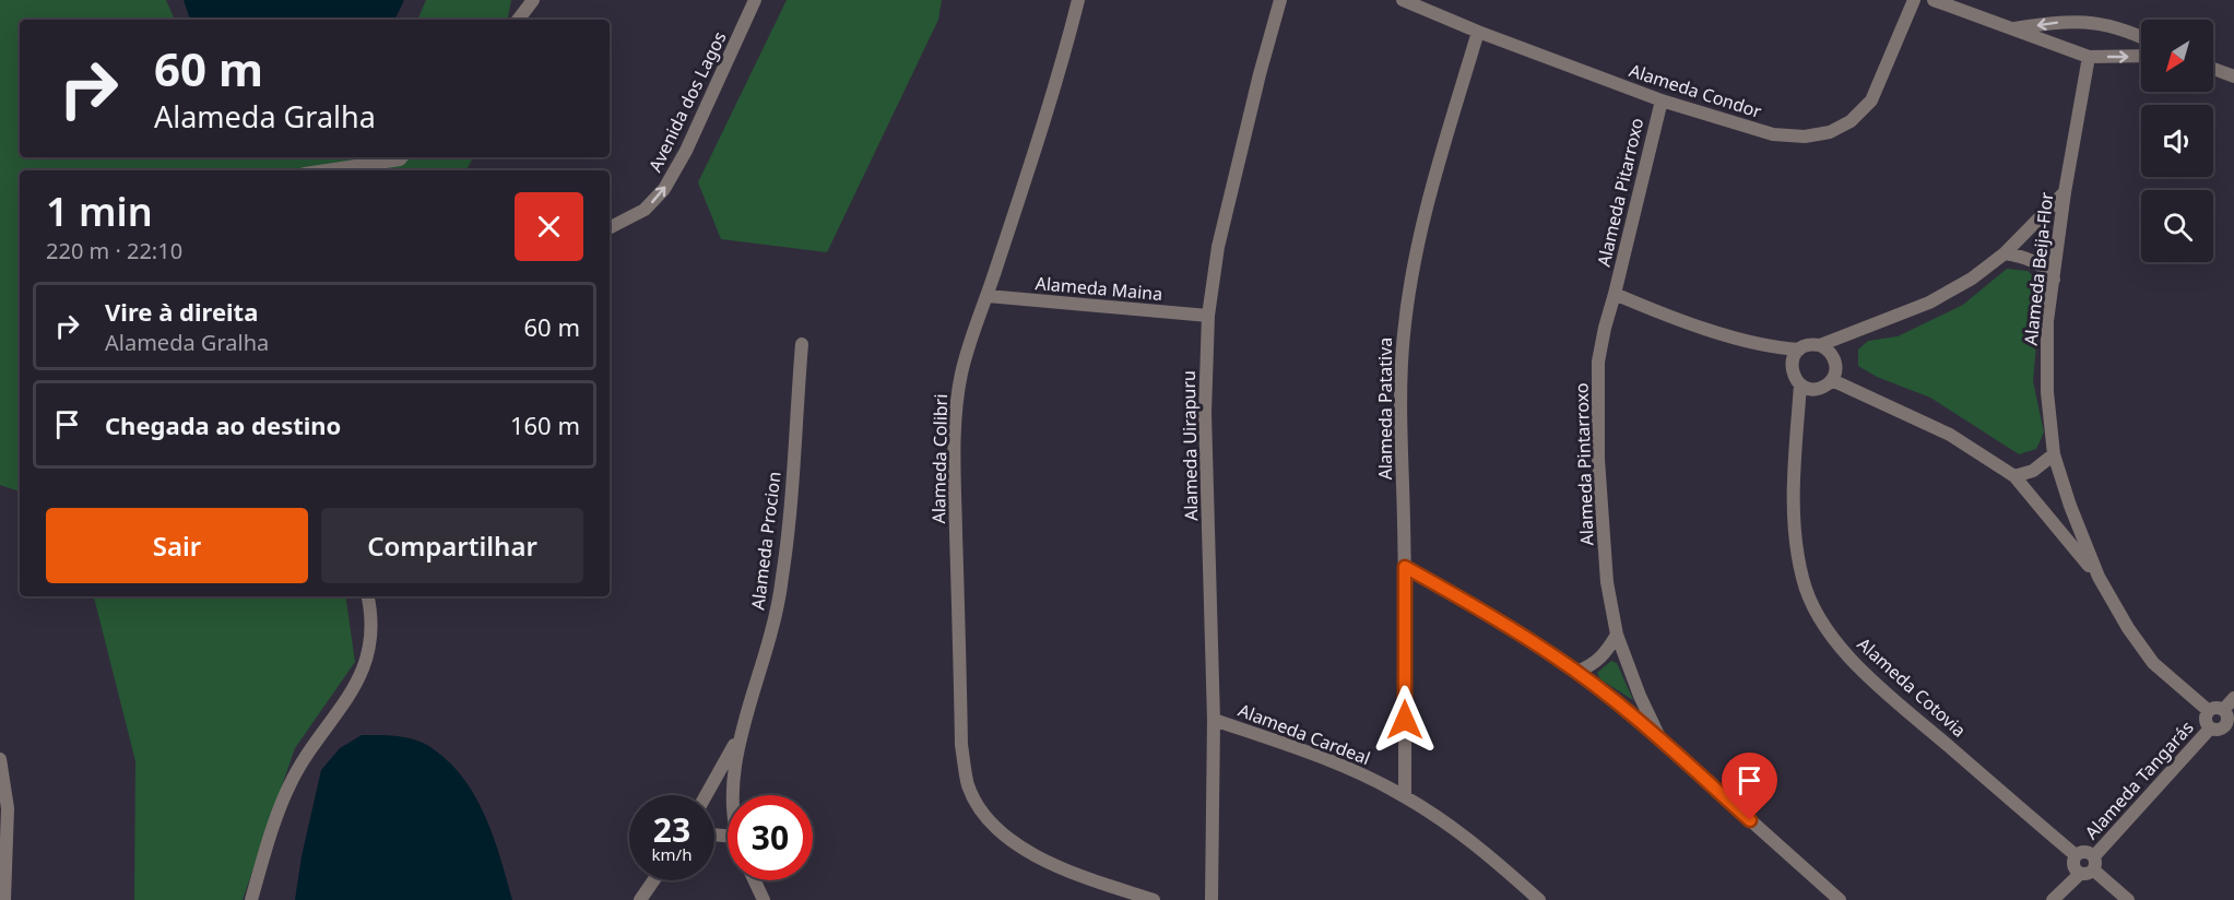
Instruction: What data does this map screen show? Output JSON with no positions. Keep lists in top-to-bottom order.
{
  "streets": {
    "street": [
      "Alameda Condor",
      "Avenida dos Lagos",
      "Alameda Pitarroxo",
      "Alameda Beija-Flor",
      "Alameda Maina",
      "Alameda Patativa",
      "Alameda Uirapuru",
      "Alameda Colibri",
      "Alameda Pintarroxo",
      "Alameda Procion",
      "Alameda Cotovia",
      "Alameda Cardeal",
      "Alameda Tangarás"
    ]
  },
  "crossings": [
    ["Alameda Condor", "Alameda Pitarroxo"],
    ["Alameda Condor", "Alameda Patativa"],
    ["Alameda Pitarroxo", "Alameda Pintarroxo"],
    ["Alameda Maina", "Alameda Uirapuru"],
    ["Alameda Maina", "Alameda Colibri"],
    ["Alameda Patativa", "Alameda Cardeal"],
    ["Alameda Uirapuru", "Alameda Cardeal"],
    ["Alameda Cotovia", "Alameda Tangarás"]
  ],
  "one_way": ["Avenida dos Lagos"],
  "north": "bottom left",
  "page": {
    "turn": ["60 m", "Alameda Gralha"],
    "heading": ["1 min", "220 m · 22:10"],
    "list": [
      {
        "name": "Vire à direita",
        "note": "Alameda Gralha",
        "value": "60 m"
      },
      {
        "name": "Chegada ao destino",
        "value": "160 m"
      }
    ],
    "buttons": ["Sair", "Compartilhar"],
    "speed": "23 km/h",
    "limit": "30"
  }
}
